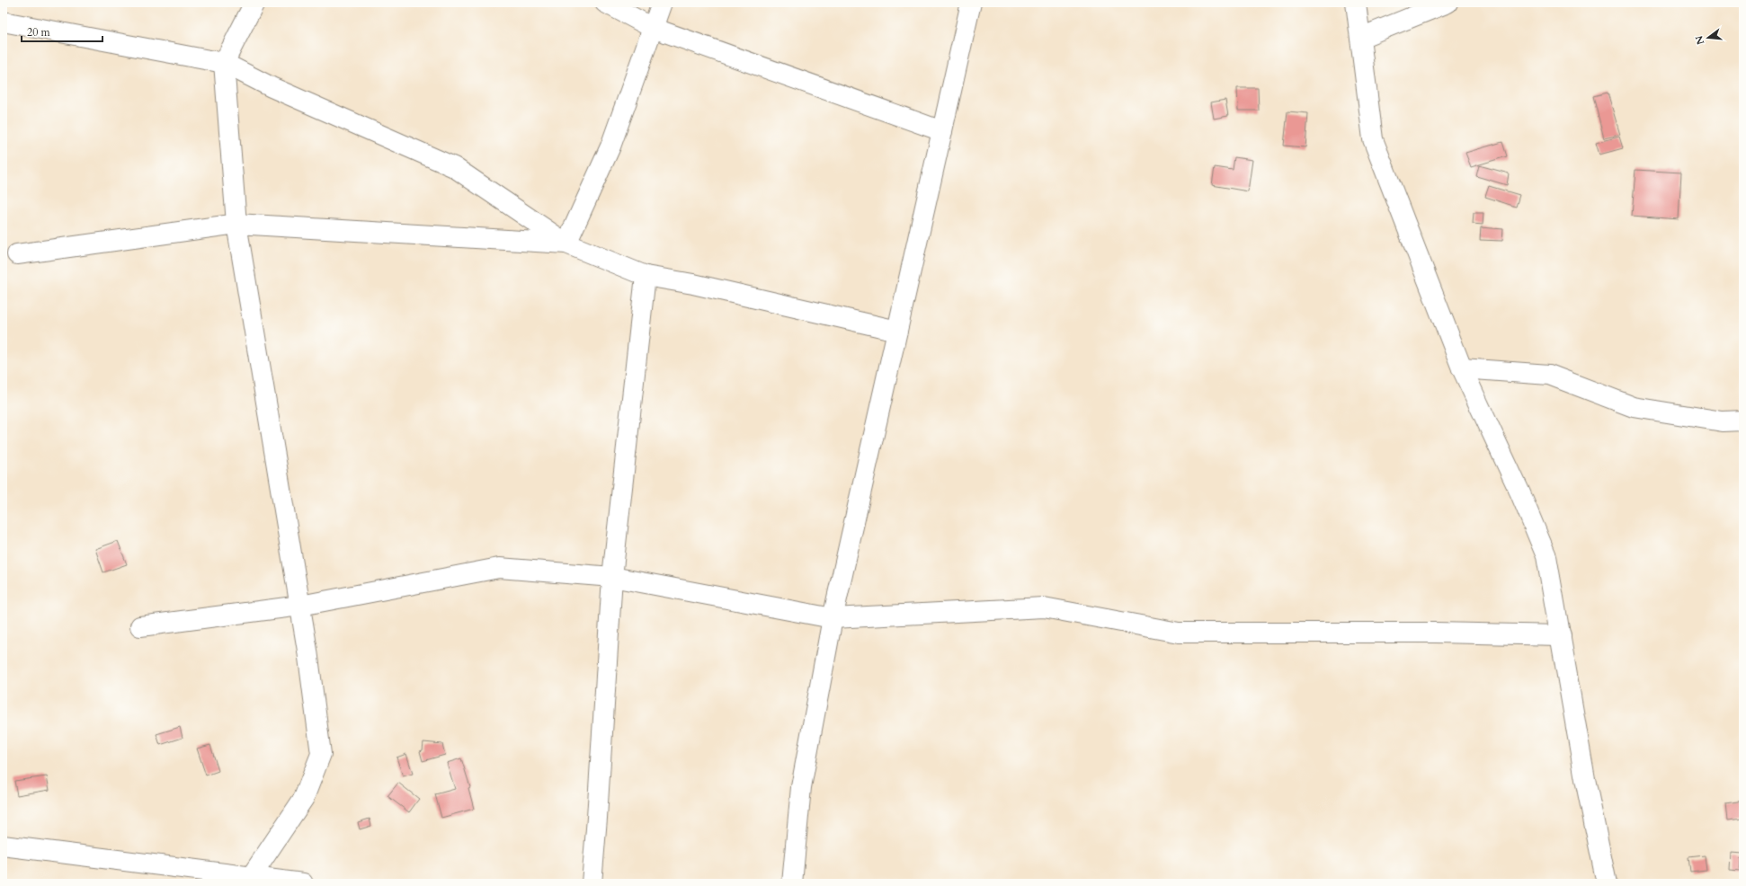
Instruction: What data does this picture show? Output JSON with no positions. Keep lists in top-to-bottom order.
{
  "scale_bar": "20 m",
  "north": "left"
}
